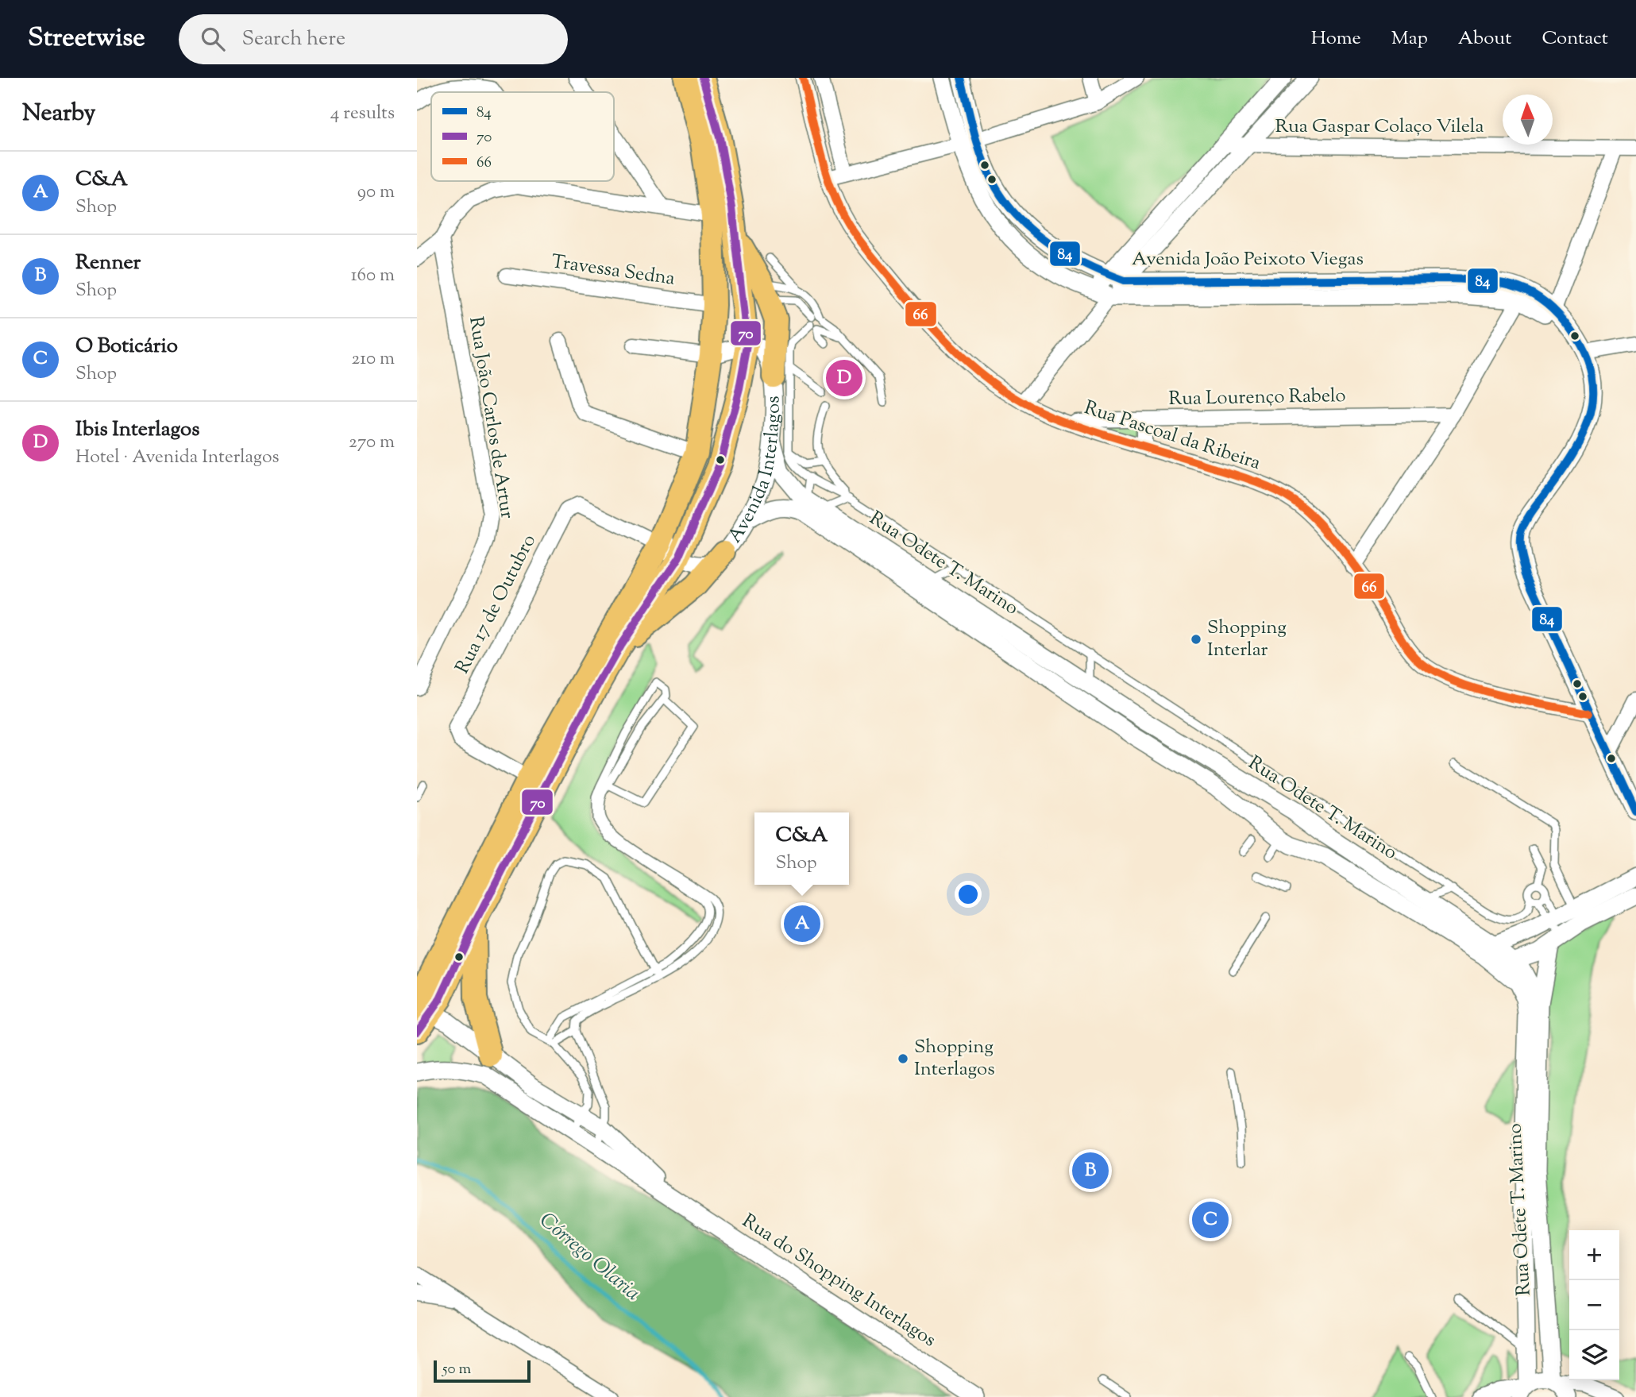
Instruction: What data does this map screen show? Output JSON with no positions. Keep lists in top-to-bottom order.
{
  "streets": {
    "main road": ["Avenida Interlagos"],
    "street": [
      "Rua Gaspar Colaço Vilela",
      "Avenida João Peixoto Viegas",
      "Travessa Sedna",
      "Rua Lourenço Rabelo",
      "Rua João Carlos de Artur",
      "Rua Pascoal da Ribeira",
      "Rua Odete T. Marino",
      "Rua 17 de Outubro",
      "Rua do Shopping Interlagos"
    ]
  },
  "crossings": [
    ["Avenida João Peixoto Viegas", "Rua Pascoal da Ribeira"],
    ["Travessa Sedna", "Avenida Interlagos"],
    ["Rua Lourenço Rabelo", "Rua Pascoal da Ribeira"],
    ["Avenida Interlagos", "Rua Odete T. Marino"],
    ["Avenida Interlagos", "Rua 17 de Outubro"],
    ["Avenida Interlagos", "Rua do Shopping Interlagos"]
  ],
  "water": ["Córrego Olaria"],
  "places": ["Shopping Interlar", "Shopping Interlagos"],
  "lines": ["transit line 84", "transit line 70", "transit line 66"],
  "legend": ["84", "70", "66"],
  "scale_bar": "50 m",
  "north": "top",
  "page": {
    "header": "Streetwise",
    "search": "Search here",
    "nav": [
      "Home",
      "Map",
      "About",
      "Contact"
    ],
    "heading": ["Nearby", "4 results"],
    "list": [
      {
        "mark": "A",
        "name": "C&A",
        "note": "Shop",
        "value": "90 m"
      },
      {
        "mark": "B",
        "name": "Renner",
        "note": "Shop",
        "value": "160 m"
      },
      {
        "mark": "C",
        "name": "O Boticário",
        "note": "Shop",
        "value": "210 m"
      },
      {
        "mark": "D",
        "name": "Ibis Interlagos",
        "note": "Hotel · Avenida Interlagos",
        "value": "270 m"
      }
    ],
    "pins": [
      "D",
      "A",
      "B",
      "C"
    ],
    "popup": ["C&A", "Shop"],
    "map_buttons": ["+", "−"],
    "scale": "50 m"
  }
}
